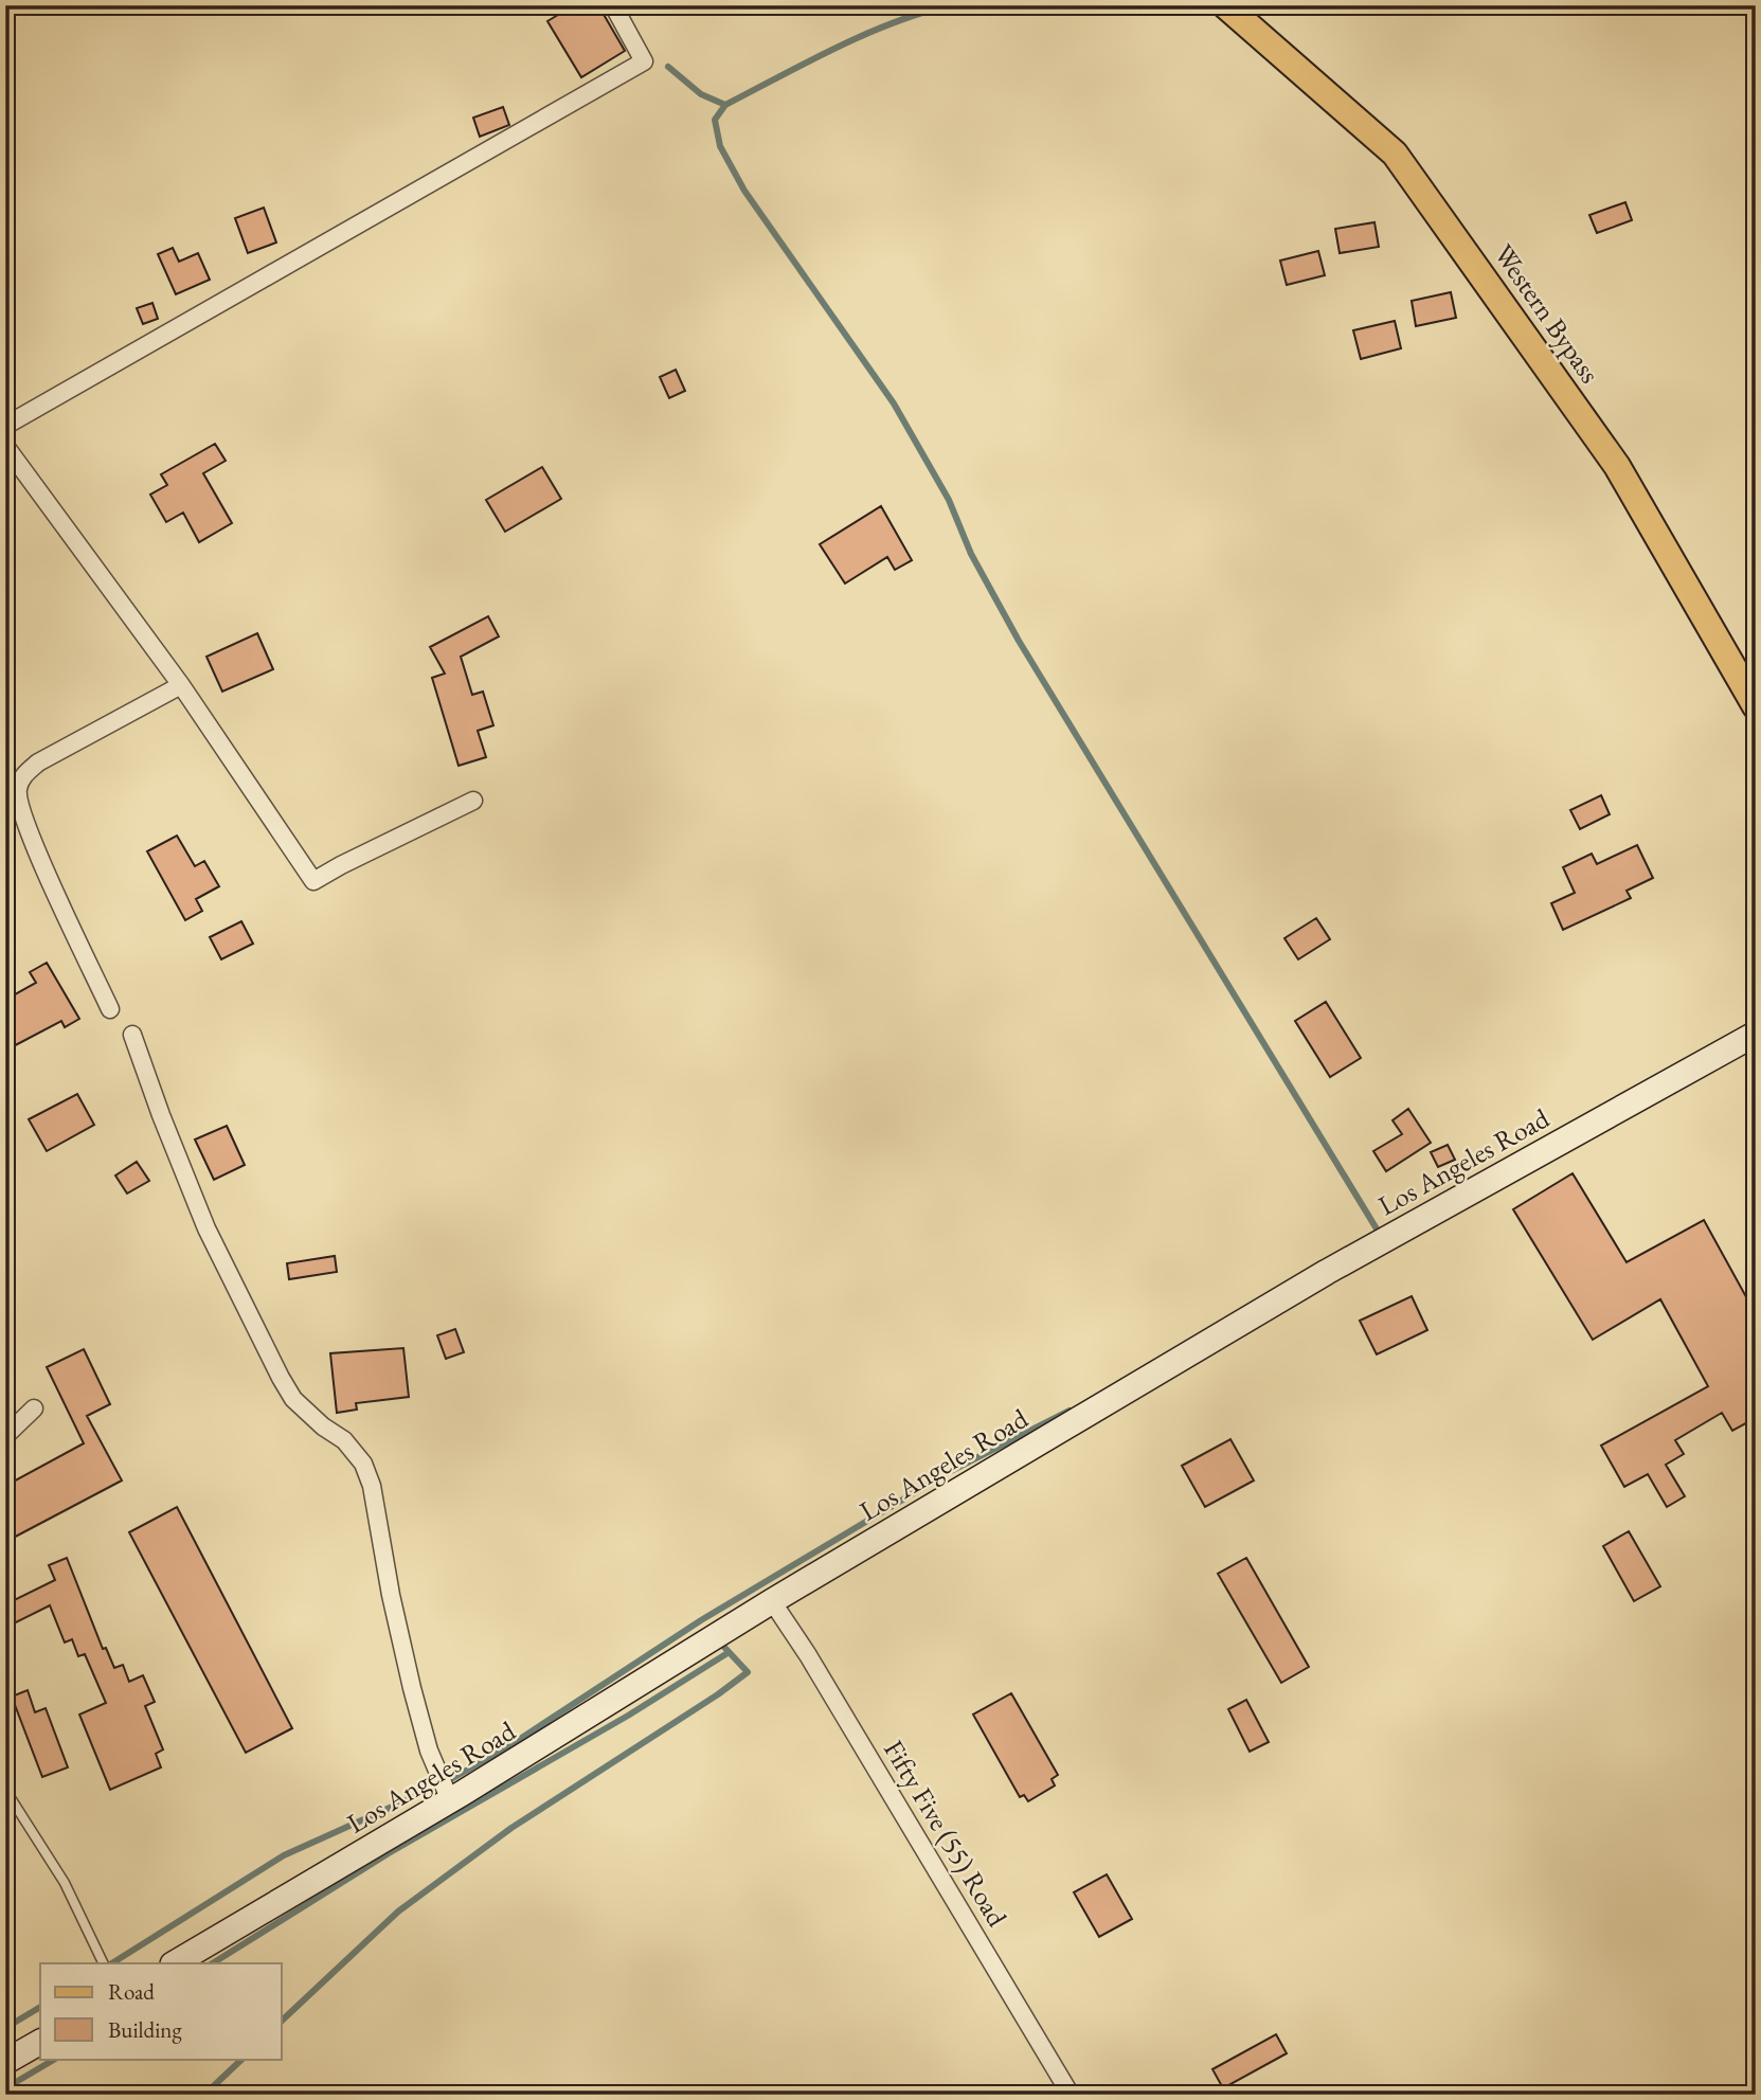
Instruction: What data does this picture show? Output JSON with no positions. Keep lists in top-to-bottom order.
{
  "streets": {
    "main road": ["Western Bypass", "Los Angeles Road"],
    "street": ["Fifty Five (55) Road"]
  },
  "crossings": [
    ["Los Angeles Road", "Fifty Five (55) Road"]
  ],
  "legend": ["Road", "Building"]
}
